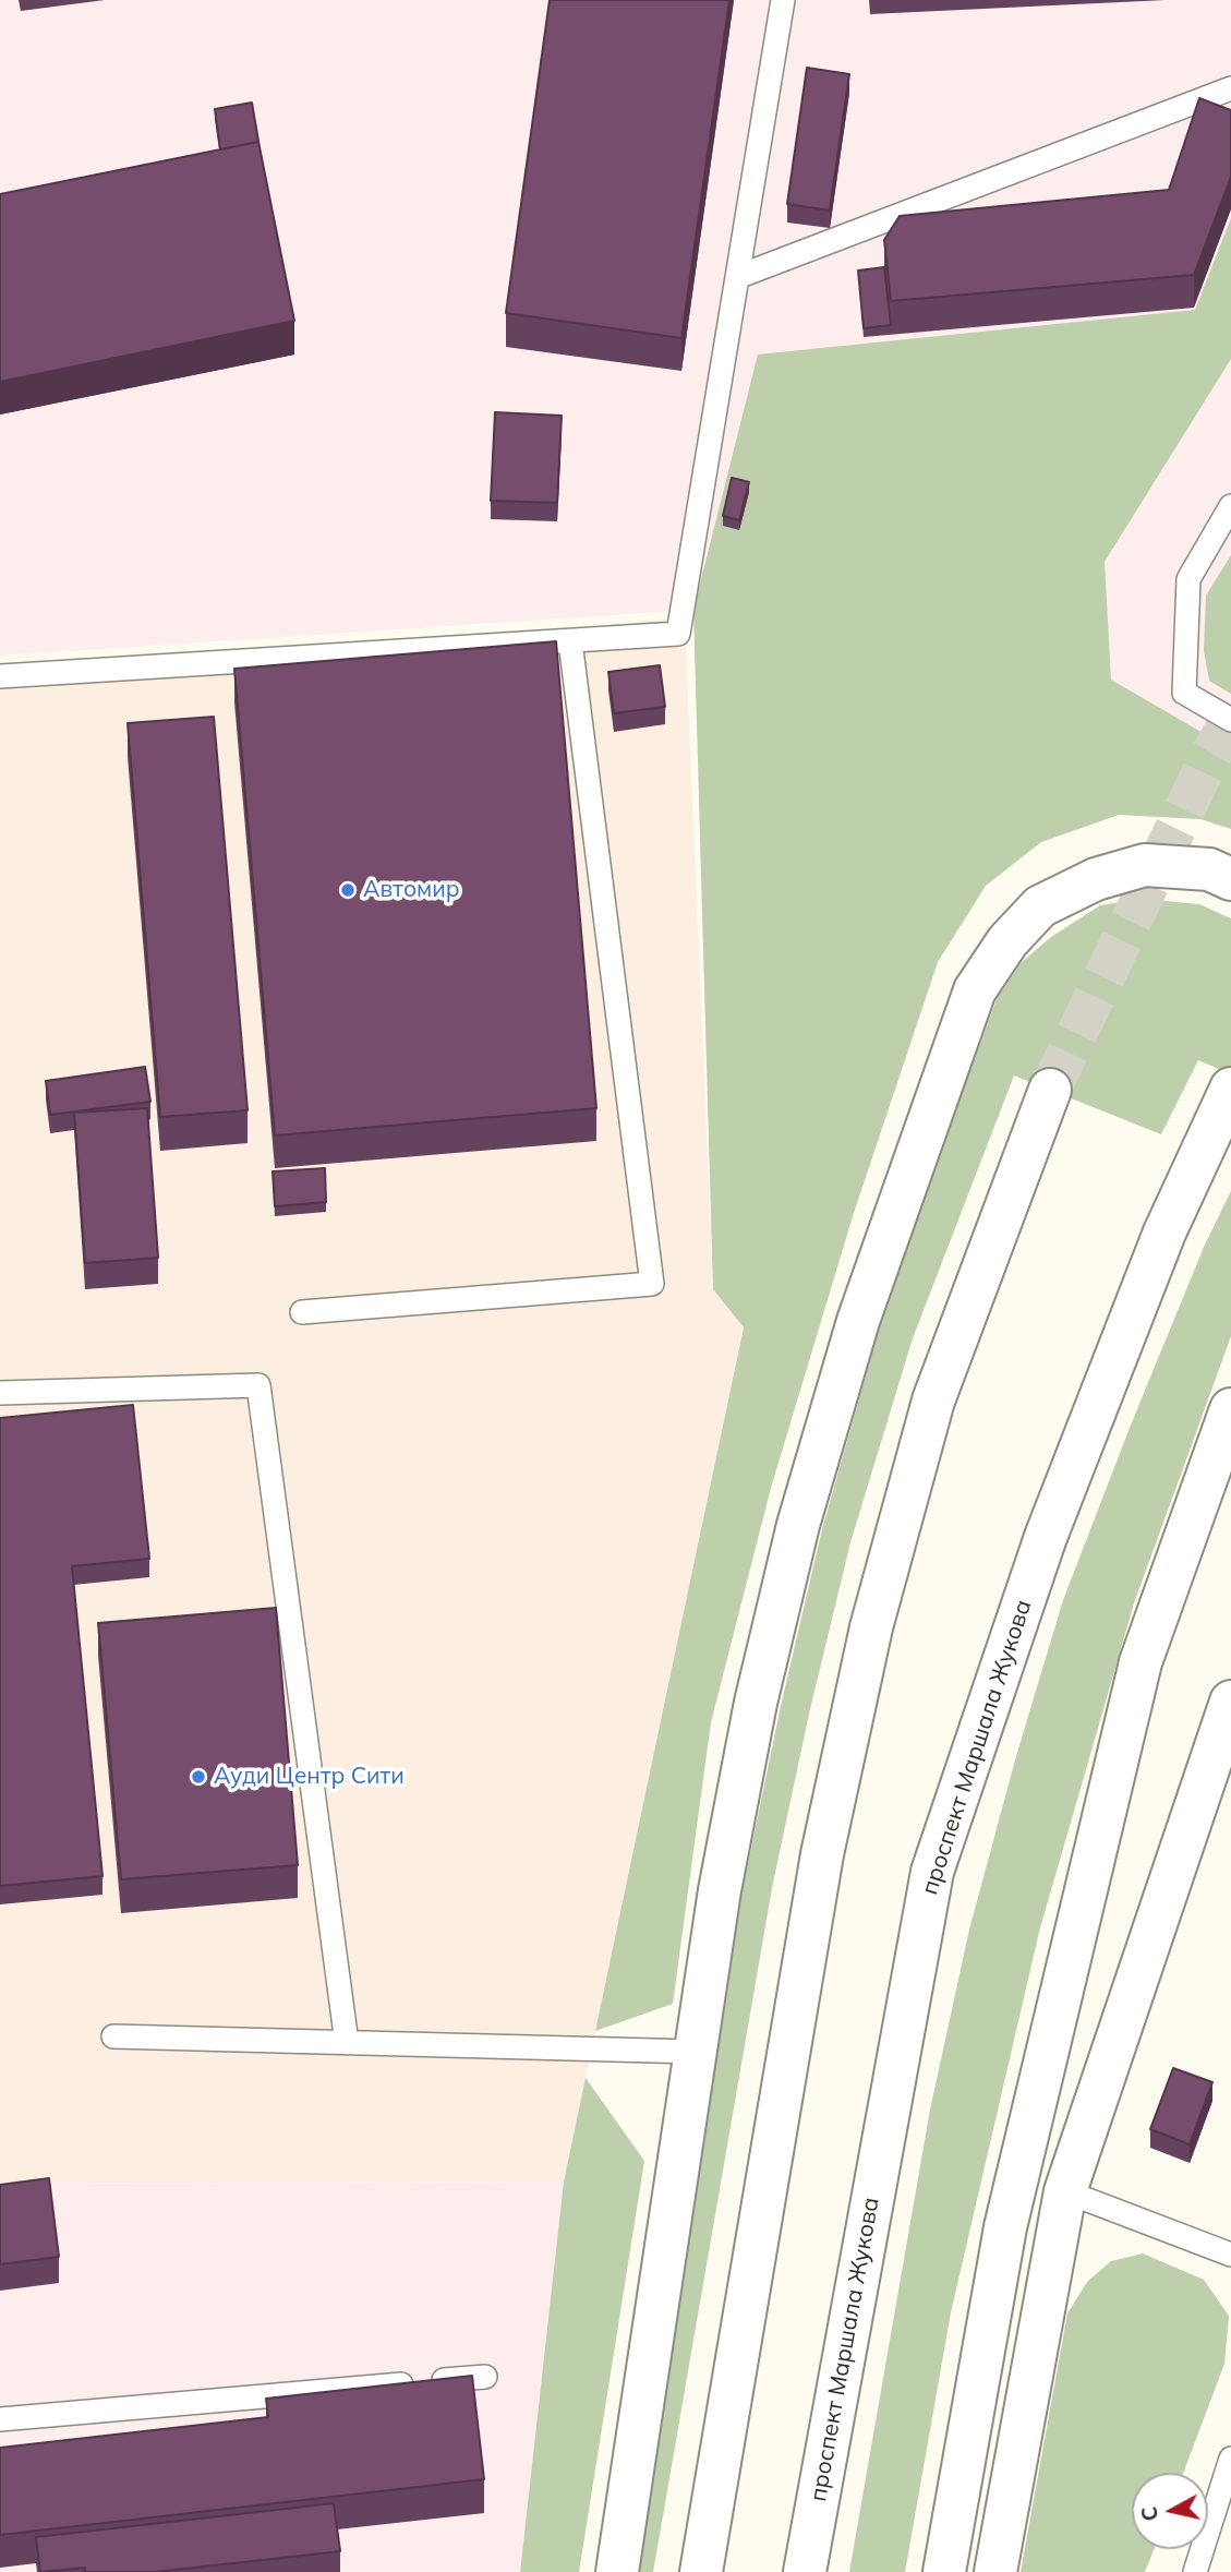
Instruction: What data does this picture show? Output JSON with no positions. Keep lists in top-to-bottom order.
{
  "streets": {
    "main road": ["проспект Маршала Жукова"]
  },
  "places": ["Автомир", "Ауди Центр Сити"],
  "north": "left"
}
